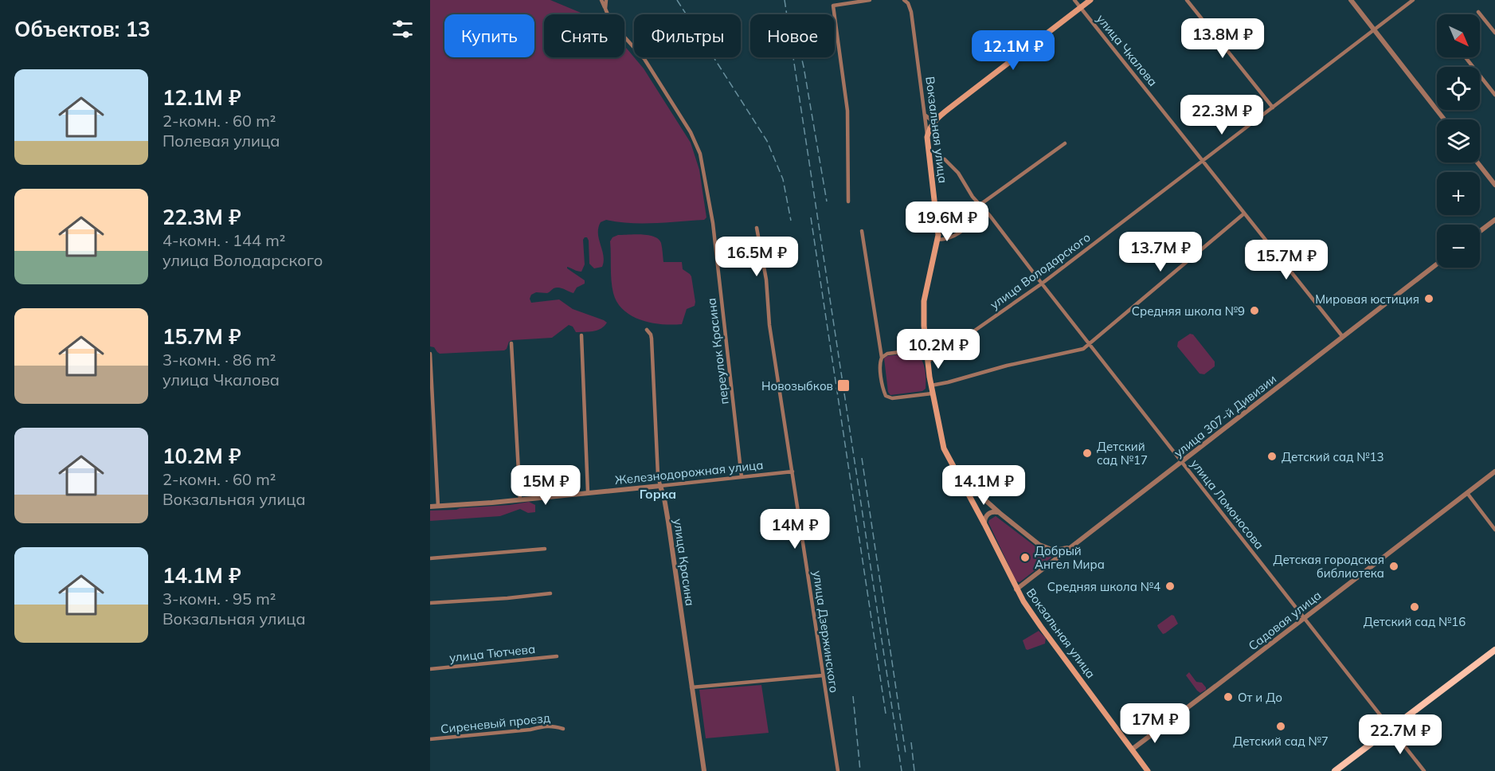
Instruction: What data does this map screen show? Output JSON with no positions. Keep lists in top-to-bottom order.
{
  "streets": {
    "main road": ["Вокзальная улица"],
    "street": [
      "улица Чкалова",
      "улица Володарского",
      "переулок Красина",
      "улица 307-й Дивизии",
      "Железнодорожная улица",
      "улица Ломоносова",
      "улица Красина",
      "Садовая улица",
      "улица Дзержинского",
      "улица Тютчева",
      "Сиреневый проезд"
    ]
  },
  "crossings": [
    ["улица Чкалова", "улица Володарского"],
    ["улица Чкалова", "улица 307-й Дивизии"],
    ["Вокзальная улица", "улица Володарского"],
    ["Вокзальная улица", "улица 307-й Дивизии"],
    ["Вокзальная улица", "Садовая улица"],
    ["улица Володарского", "улица Ломоносова"],
    ["переулок Красина", "Железнодорожная улица"],
    ["улица 307-й Дивизии", "улица Ломоносова"],
    ["Железнодорожная улица", "улица Красина"],
    ["Железнодорожная улица", "улица Дзержинского"],
    ["улица Ломоносова", "Садовая улица"]
  ],
  "districts": ["Горка"],
  "places": {
    "other": [
      "Мировая юстиция",
      "Средняя школа №9",
      "Детский сад №17",
      "Детский сад №13",
      "Добрый Ангел Мира",
      "Детская городская библиотека",
      "Средняя школа №4",
      "Детский сад №16",
      "От и До",
      "Детский сад №7"
    ],
    "transit": ["Новозыбков"]
  },
  "north": "bottom right",
  "page": {
    "heading": "Объектов: 13",
    "map_buttons": ["+", "−"],
    "chip": [
      "Купить",
      "Снять",
      "Фильтры",
      "Новое"
    ],
    "price": [
      "13.8M ₽",
      "12.1M ₽",
      "22.3M ₽",
      "19.6M ₽",
      "13.7M ₽",
      "16.5M ₽",
      "15.7M ₽",
      "10.2M ₽",
      "15M ₽",
      "14.1M ₽",
      "14M ₽",
      "17M ₽",
      "22.7M ₽"
    ],
    "list": [
      {
        "name": "12.1M ₽",
        "note": "2-комн. · 60 m² · Полевая улица"
      },
      {
        "name": "22.3M ₽",
        "note": "4-комн. · 144 m² · улица Володарского"
      },
      {
        "name": "15.7M ₽",
        "note": "3-комн. · 86 m² · улица Чкалова"
      },
      {
        "name": "10.2M ₽",
        "note": "2-комн. · 60 m² · Вокзальная улица"
      },
      {
        "name": "14.1M ₽",
        "note": "3-комн. · 95 m² · Вокзальная улица"
      }
    ]
  }
}
